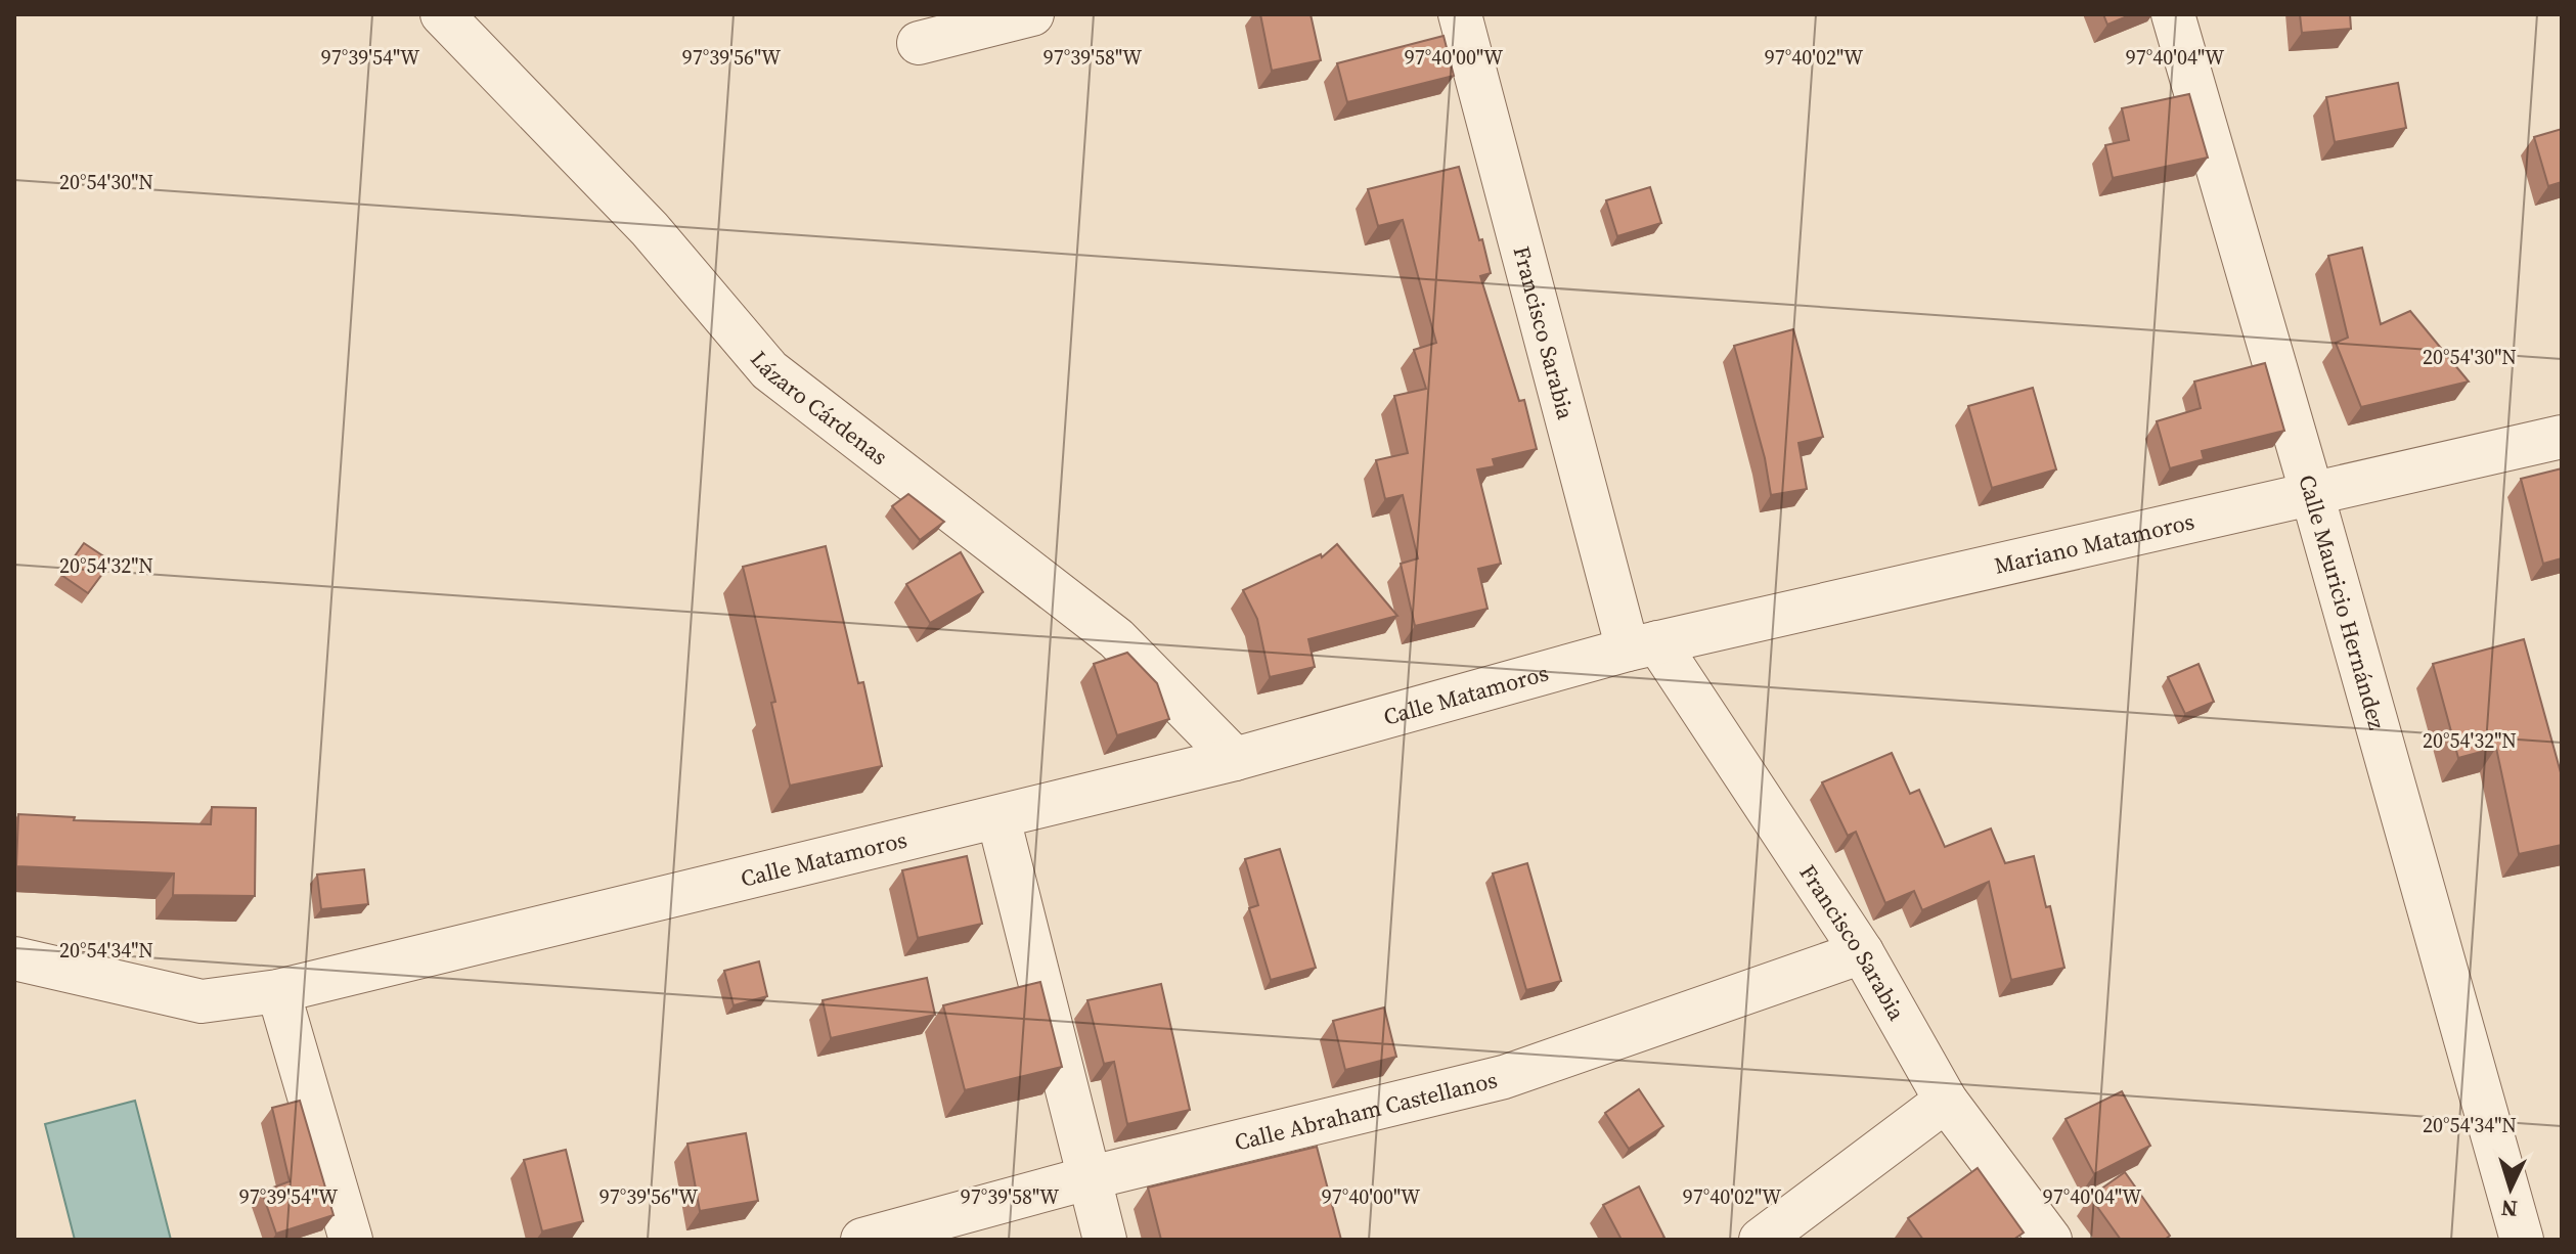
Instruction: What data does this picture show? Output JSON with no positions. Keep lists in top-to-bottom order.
{
  "streets": {
    "street": [
      "Francisco Sarabia",
      "Lázaro Cárdenas",
      "Mariano Matamoros",
      "Calle Mauricio Hernández",
      "Calle Matamoros",
      "Calle Abraham Castellanos"
    ]
  },
  "crossings": [
    ["Francisco Sarabia", "Mariano Matamoros"],
    ["Francisco Sarabia", "Calle Matamoros"],
    ["Francisco Sarabia", "Calle Abraham Castellanos"],
    ["Lázaro Cárdenas", "Calle Matamoros"],
    ["Mariano Matamoros", "Calle Mauricio Hernández"],
    ["Mariano Matamoros", "Calle Matamoros"]
  ],
  "north": "bottom",
  "coordinates": [
    "97°39'54\"W",
    "97°39'56\"W",
    "97°39'58\"W",
    "97°40'00\"W",
    "97°40'02\"W",
    "97°40'04\"W",
    "20°54'30\"N",
    "20°54'32\"N",
    "20°54'34\"N"
  ]
}
